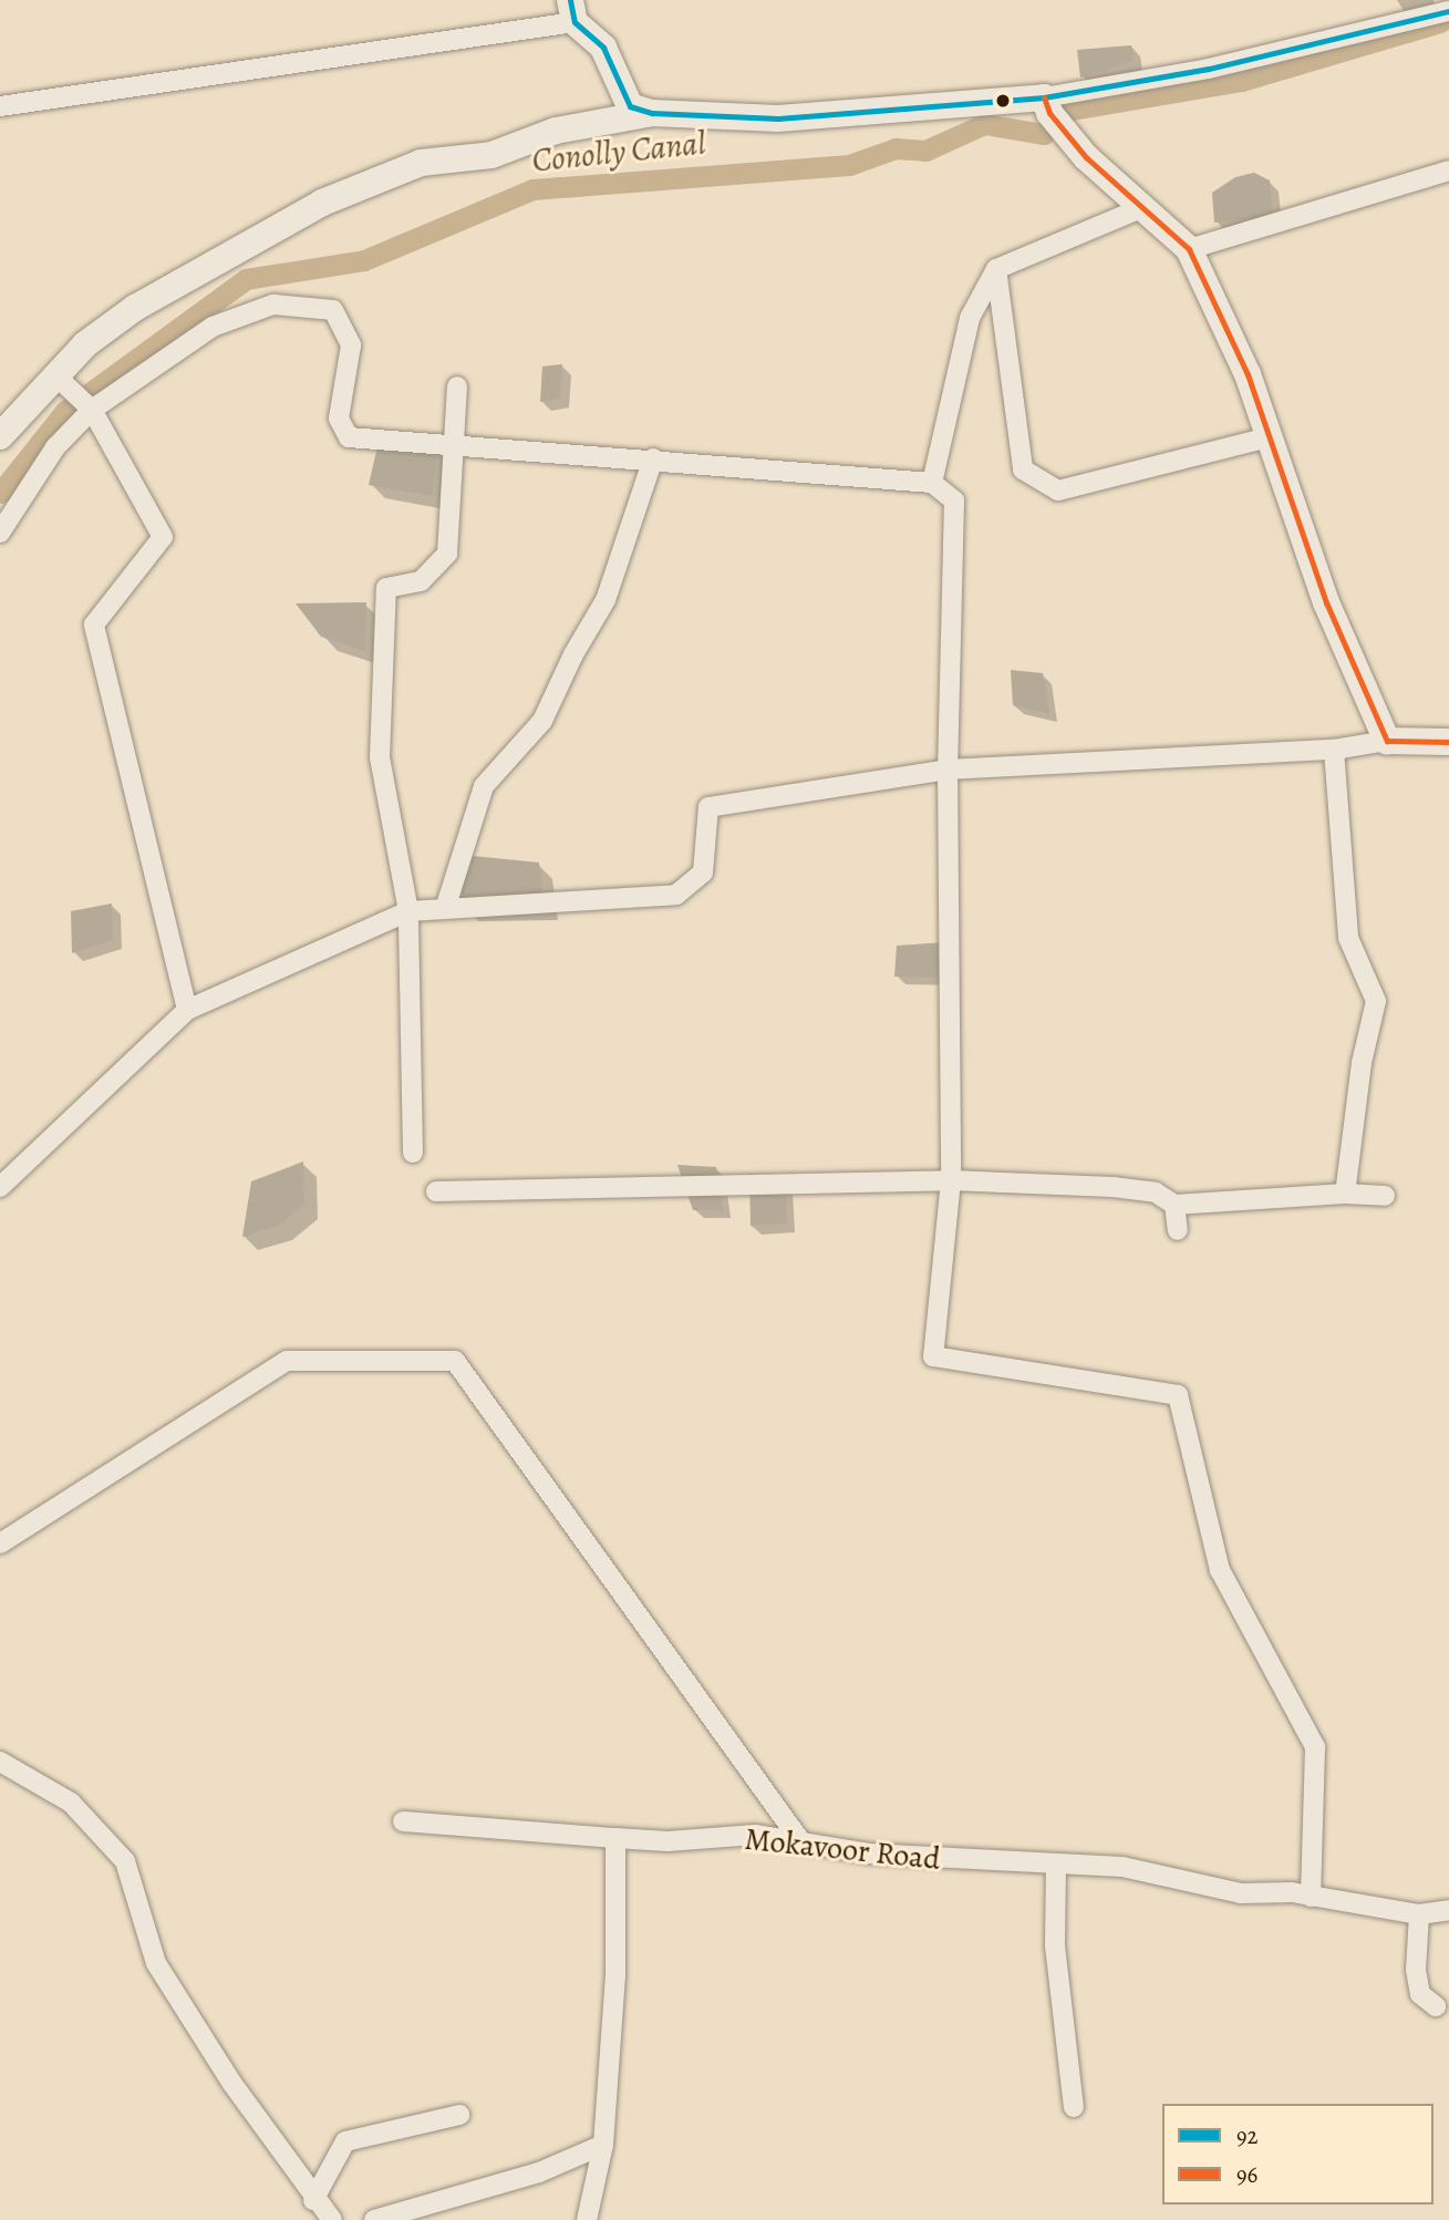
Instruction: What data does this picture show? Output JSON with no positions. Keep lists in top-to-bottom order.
{
  "streets": {
    "street": ["Mokavoor Road"]
  },
  "water": ["Conolly Canal"],
  "lines": ["transit line 92", "transit line 96"],
  "legend": ["92", "96"]
}
